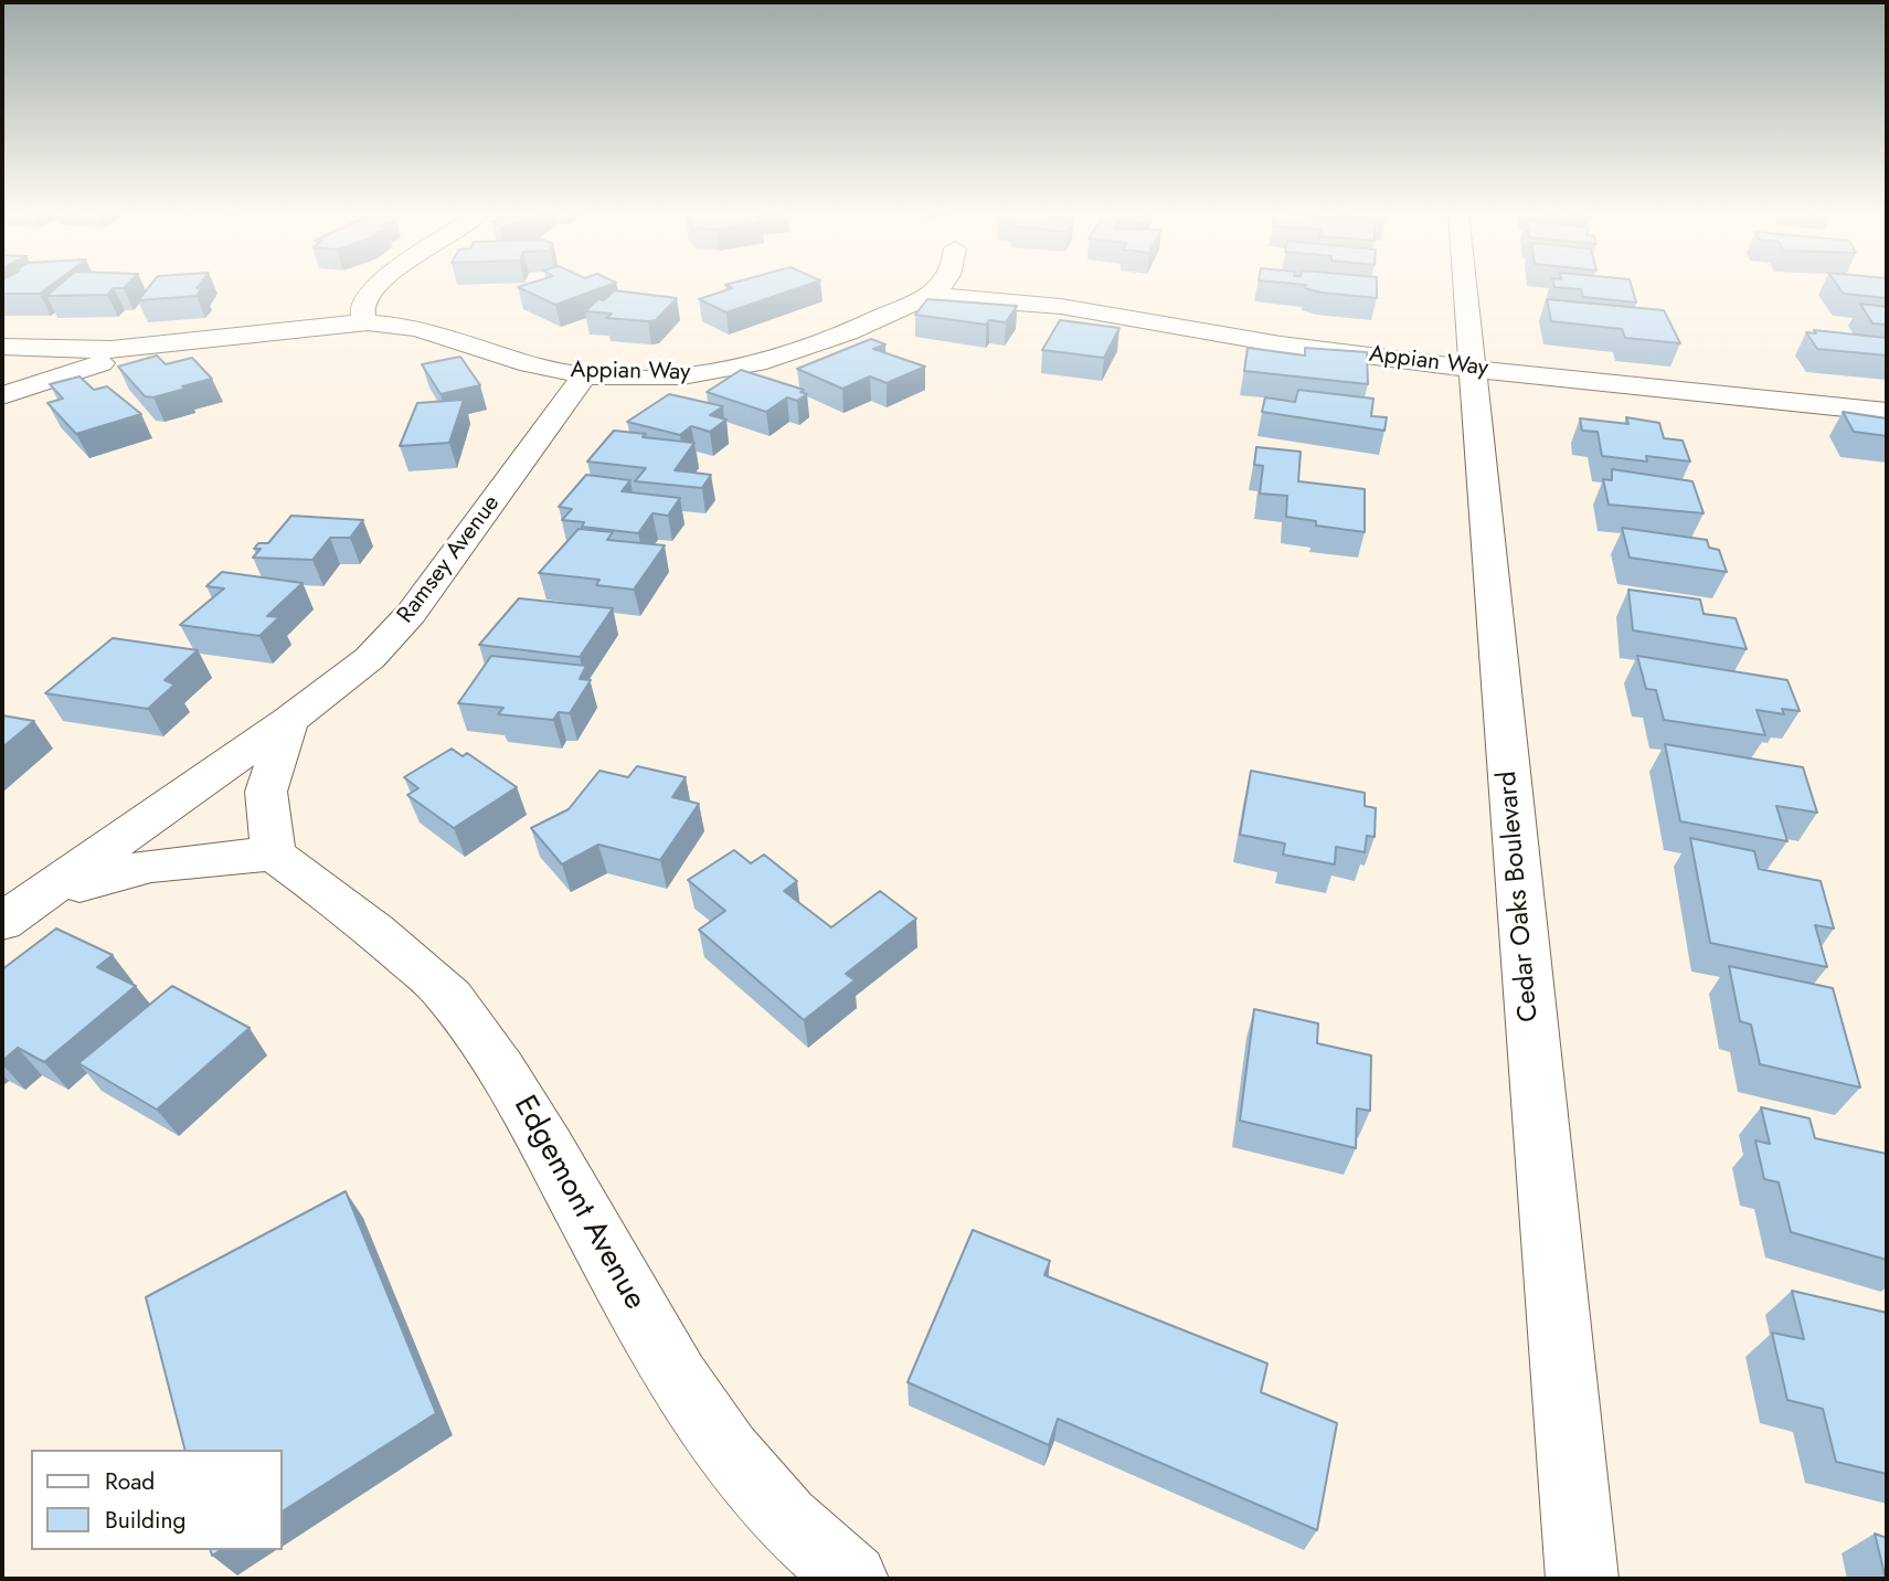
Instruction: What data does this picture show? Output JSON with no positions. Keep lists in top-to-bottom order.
{
  "streets": {
    "street": [
      "Appian Way",
      "Ramsey Avenue",
      "Cedar Oaks Boulevard",
      "Edgemont Avenue"
    ]
  },
  "crossings": [
    ["Appian Way", "Ramsey Avenue"],
    ["Appian Way", "Cedar Oaks Boulevard"]
  ],
  "legend": ["Road", "Building"]
}
